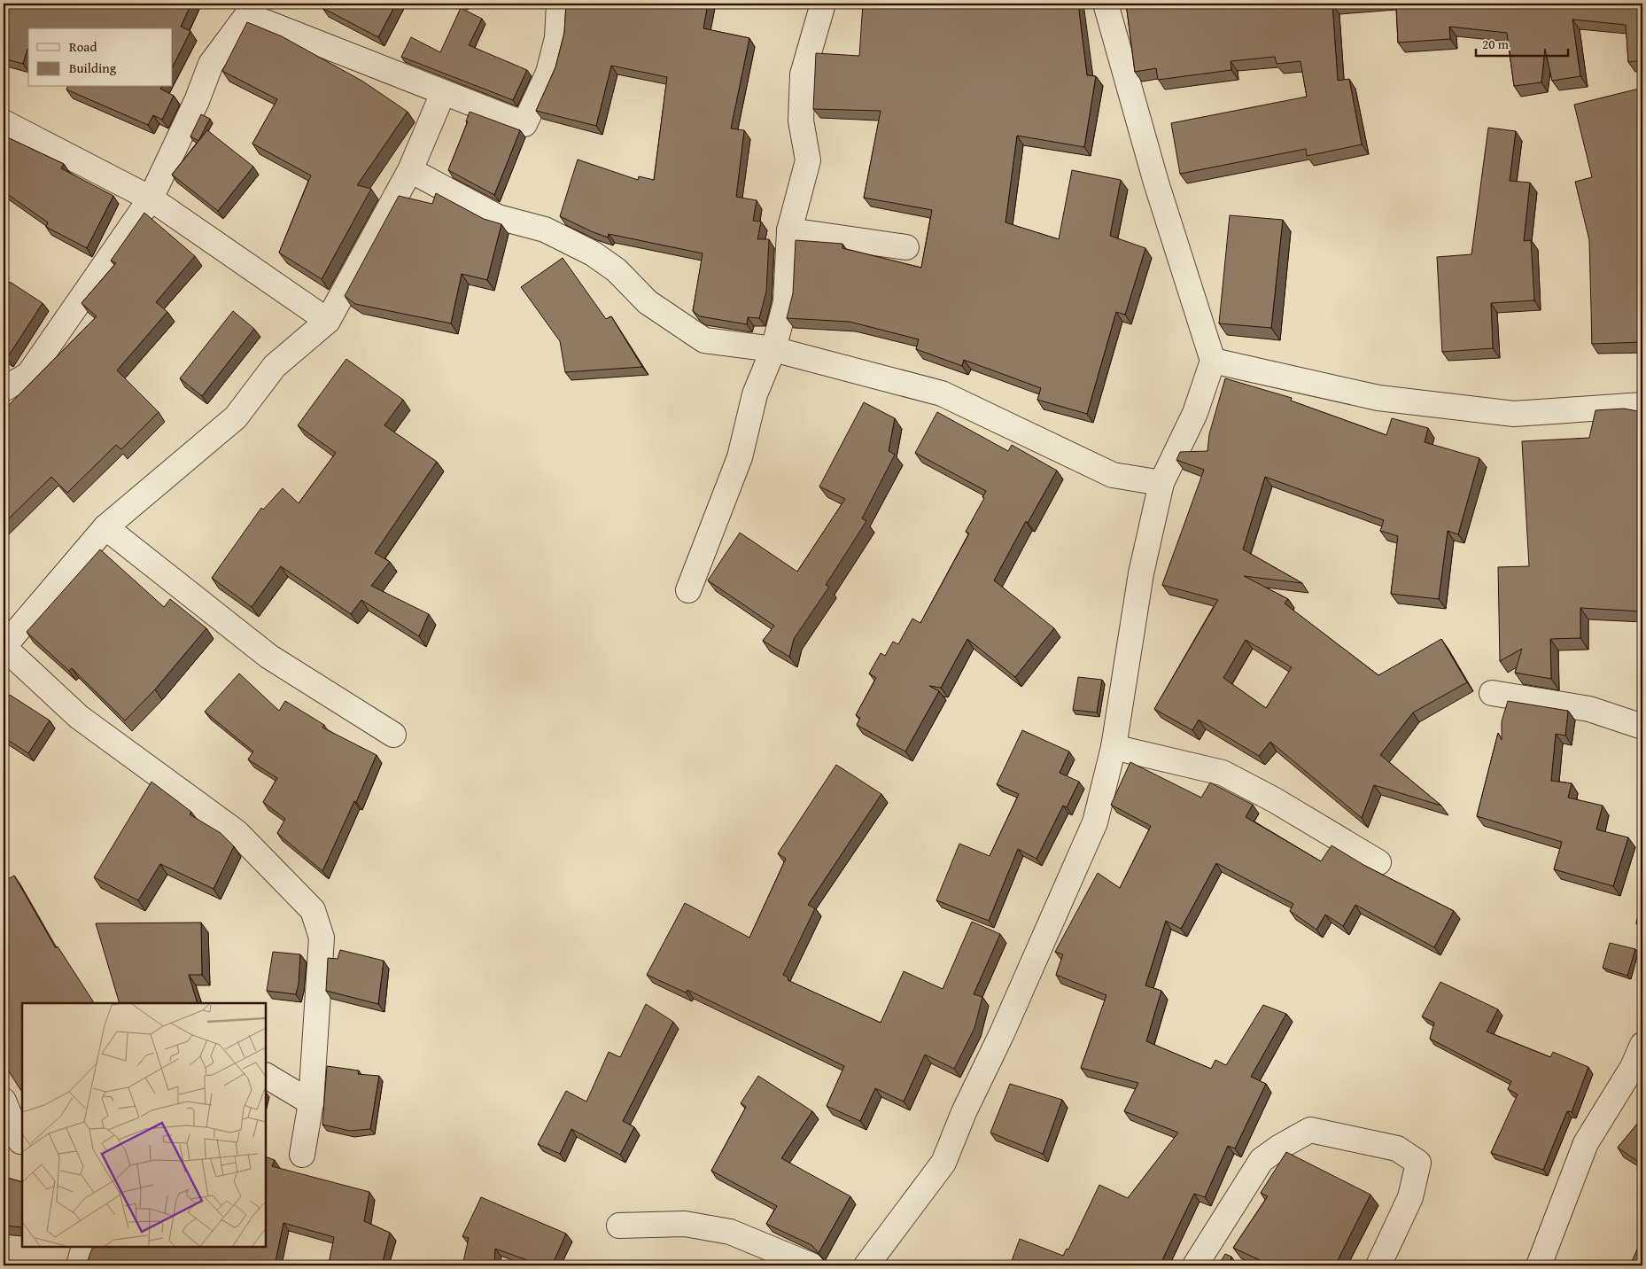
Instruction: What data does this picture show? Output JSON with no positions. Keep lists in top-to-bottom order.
{
  "legend": ["Road", "Building"],
  "scale_bar": "20 m"
}
